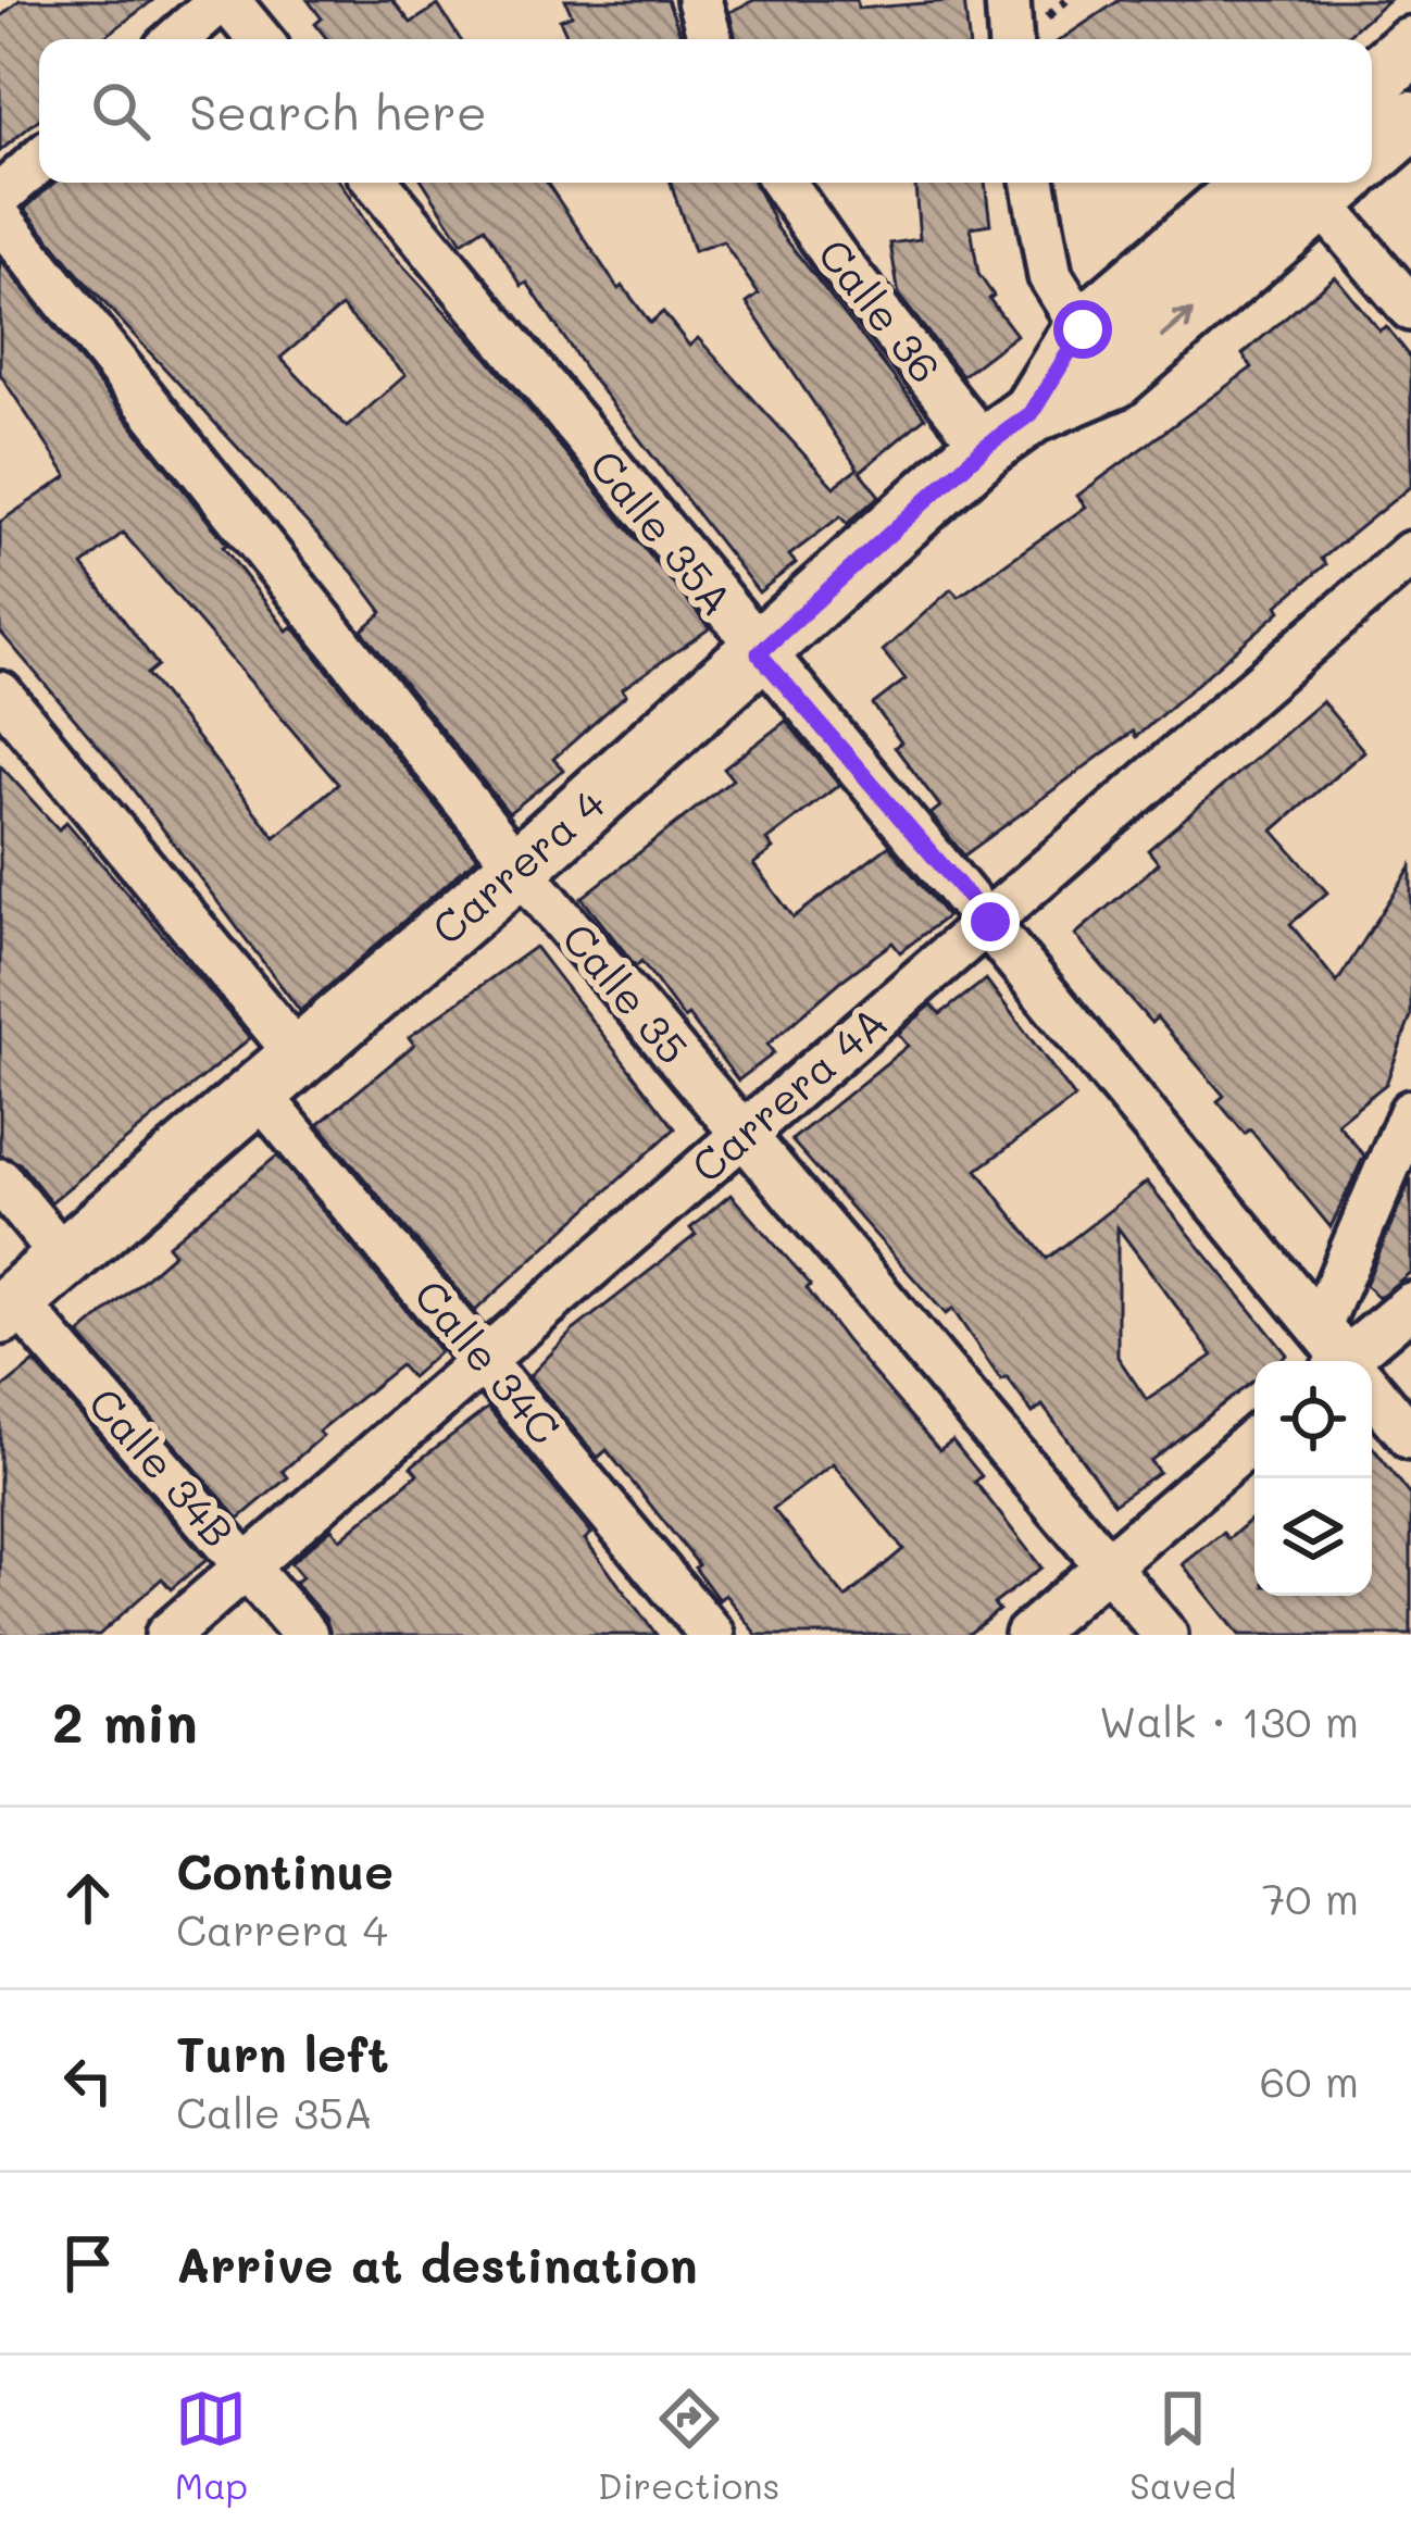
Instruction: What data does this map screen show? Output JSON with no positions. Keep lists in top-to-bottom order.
{
  "streets": {
    "street": [
      "Calle 36",
      "Calle 35A",
      "Carrera 4",
      "Calle 35",
      "Carrera 4A",
      "Calle 34C",
      "Calle 34B"
    ]
  },
  "crossings": [
    ["Calle 36", "Carrera 4"],
    ["Calle 35A", "Carrera 4"],
    ["Calle 35A", "Carrera 4A"],
    ["Carrera 4", "Calle 35"],
    ["Carrera 4", "Calle 34C"],
    ["Carrera 4", "Calle 34B"],
    ["Calle 35", "Carrera 4A"],
    ["Carrera 4A", "Calle 34C"],
    ["Carrera 4A", "Calle 34B"]
  ],
  "page": {
    "search": "Search here",
    "heading": ["2 min", "Walk · 130 m"],
    "list": [
      ["Continue", "Carrera 4", "70 m"],
      ["Turn left", "Calle 35A", "60 m"],
      "Arrive at destination"
    ],
    "nav": ["Map", "Directions", "Saved"]
  }
}
